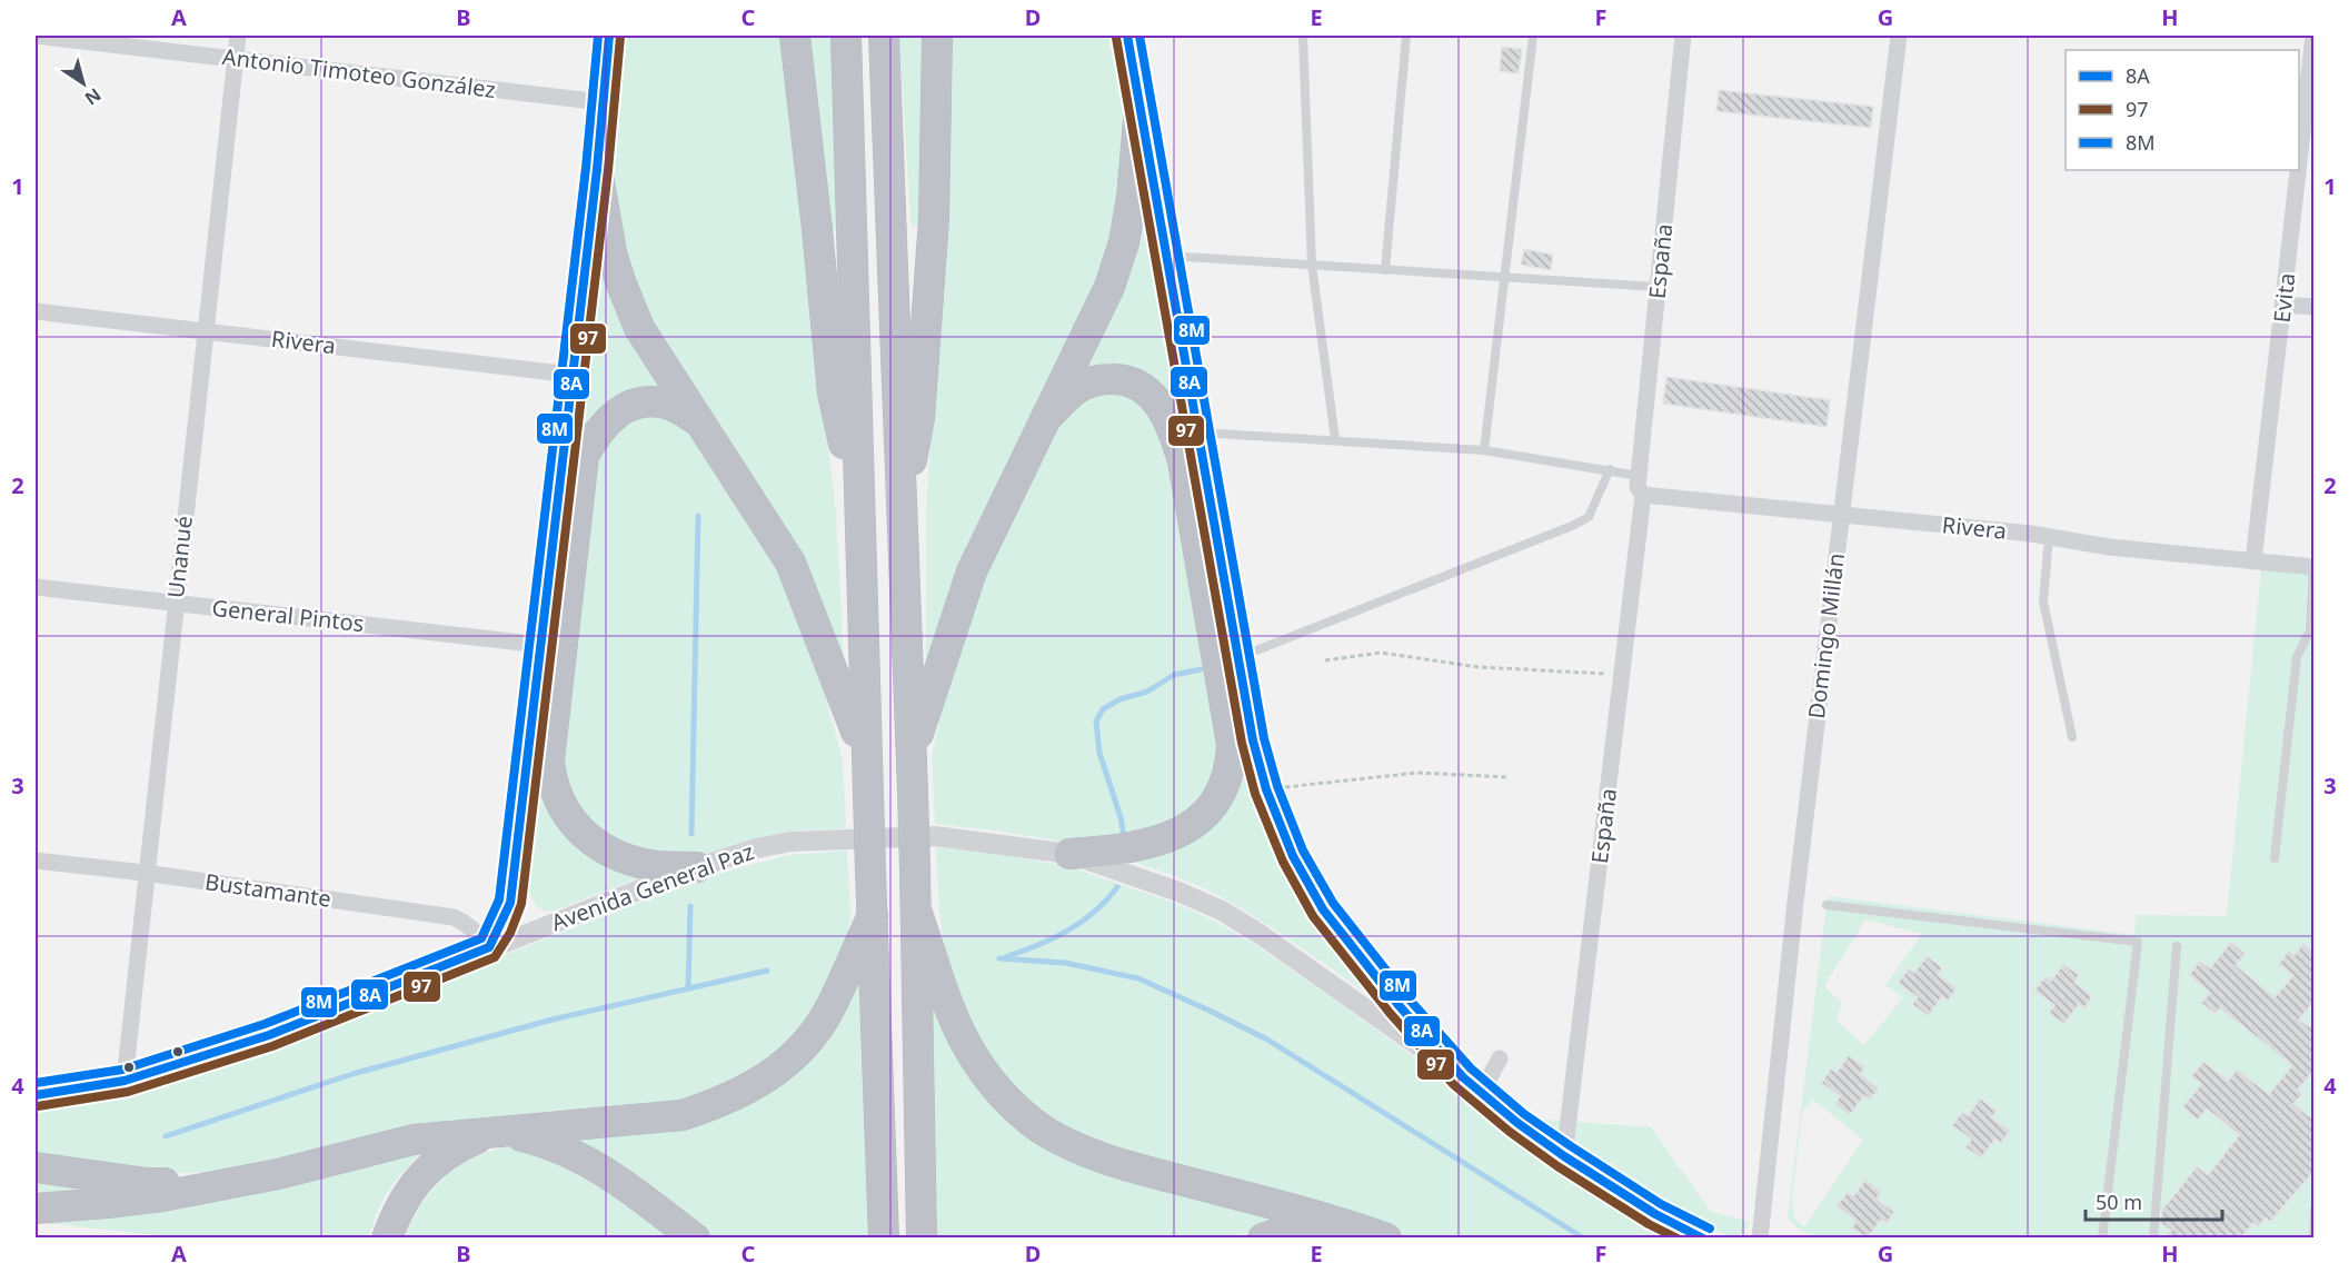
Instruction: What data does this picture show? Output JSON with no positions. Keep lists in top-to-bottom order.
{
  "streets": {
    "street": [
      "Antonio Timoteo González",
      "España",
      "Evita",
      "Rivera",
      "Unanué",
      "General Pintos",
      "Domingo Millán",
      "Avenida General Paz",
      "Bustamante"
    ]
  },
  "crossings": [
    ["Antonio Timoteo González", "Unanué"],
    ["España", "Rivera"],
    ["España", "Avenida General Paz"],
    ["Evita", "Rivera"],
    ["Rivera", "Unanué"],
    ["Rivera", "Domingo Millán"],
    ["Unanué", "General Pintos"],
    ["Unanué", "Avenida General Paz"],
    ["Unanué", "Bustamante"],
    ["Avenida General Paz", "Bustamante"]
  ],
  "lines": ["transit line 8A", "transit line 8M", "transit line 97"],
  "legend": ["8A", "97", "8M"],
  "scale_bar": "50 m",
  "north": "bottom right",
  "grid": {
    "columns": [
      "A",
      "B",
      "C",
      "D",
      "E",
      "F",
      "G",
      "H"
    ],
    "rows": [
      "1",
      "2",
      "3",
      "4"
    ]
  }
}
